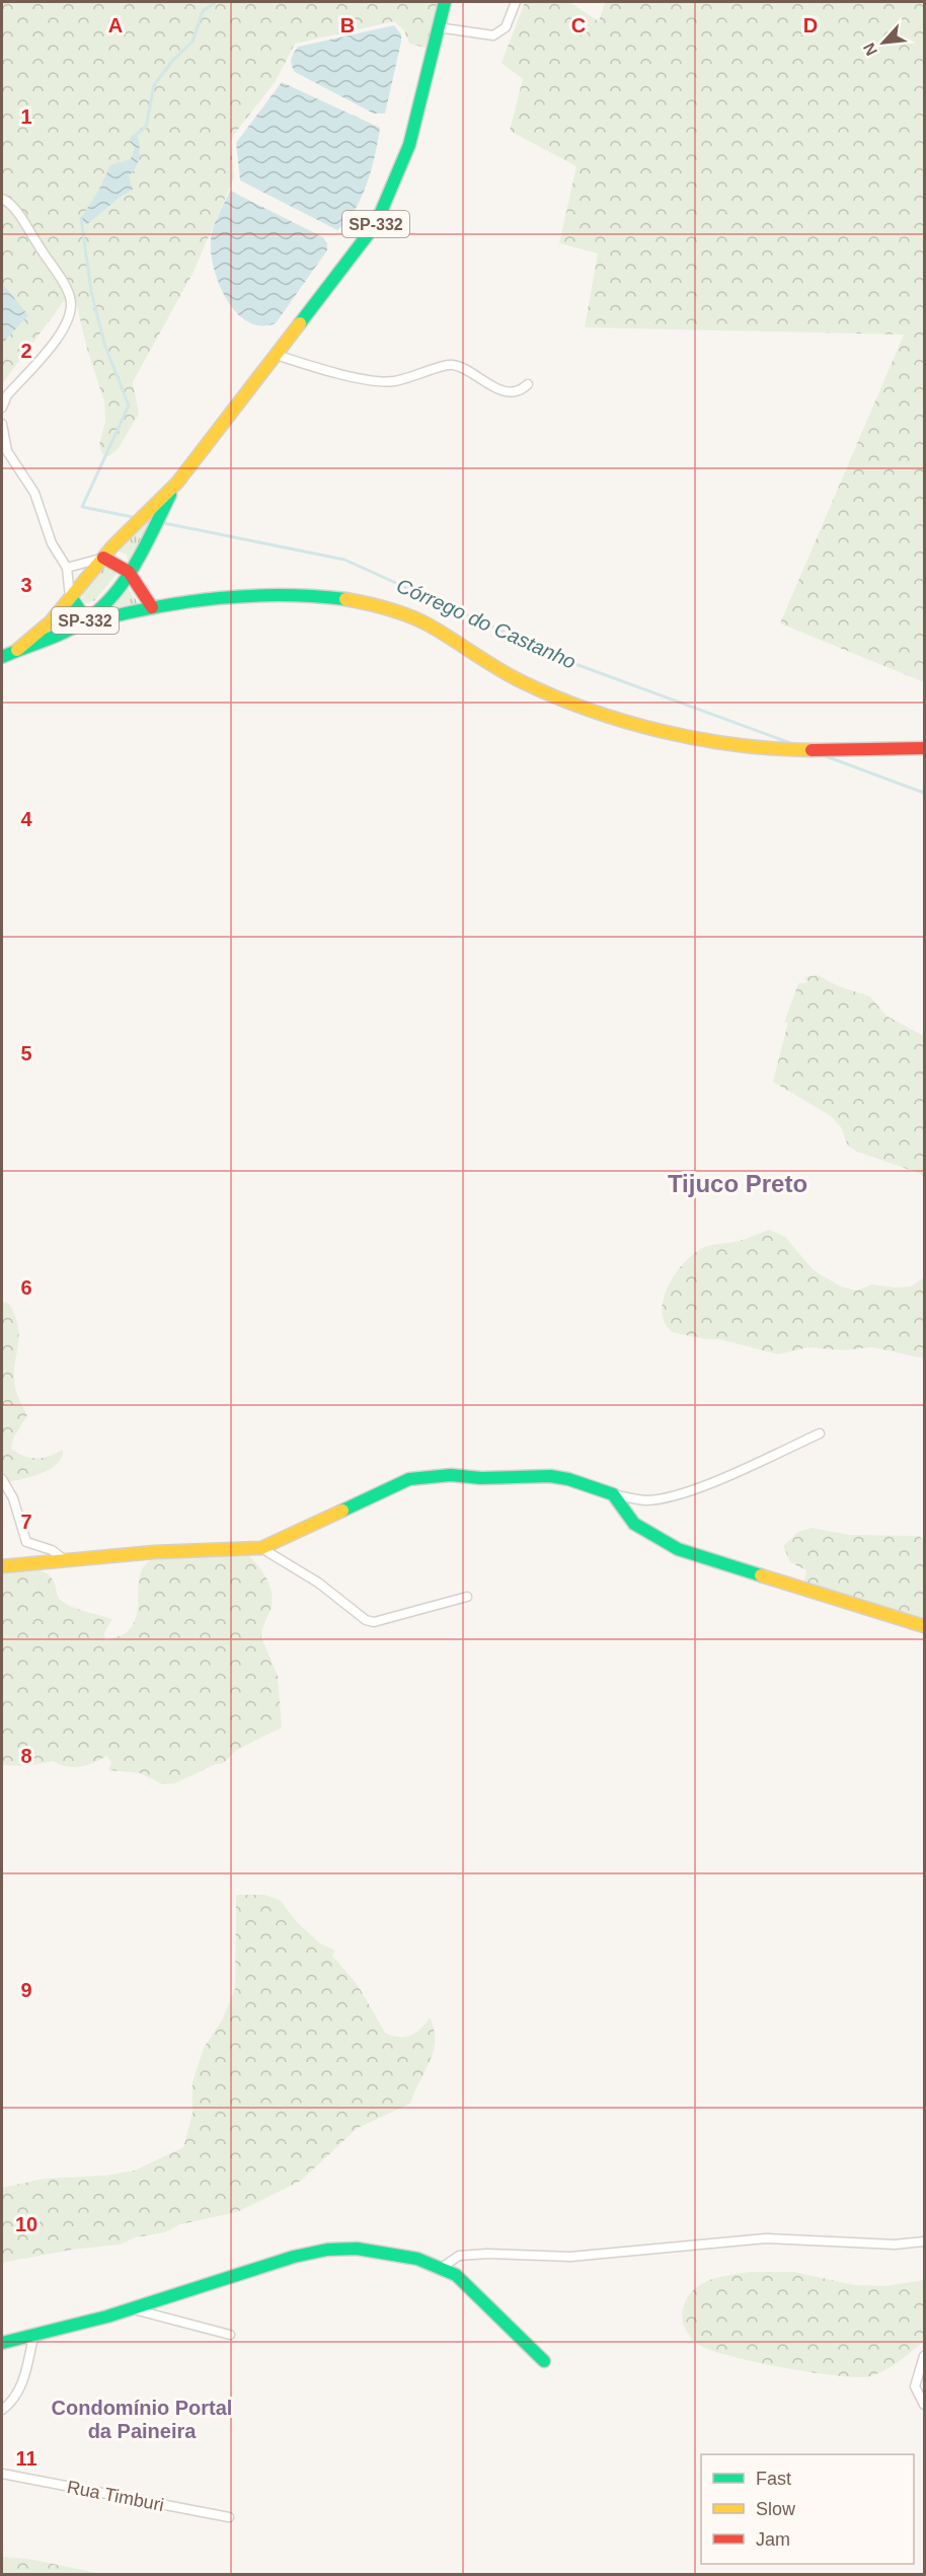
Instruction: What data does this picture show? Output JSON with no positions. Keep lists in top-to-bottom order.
{
  "streets": {
    "main road": ["SP-332"],
    "street": ["Rua Timburi"]
  },
  "districts": ["Tijuco Preto", "Condomínio Portal da Paineira"],
  "water": ["Córrego do Castanho"],
  "legend": ["Fast", "Slow", "Jam"],
  "north": "bottom left",
  "grid": {
    "columns": [
      "A",
      "B",
      "C",
      "D"
    ],
    "rows": [
      "1",
      "2",
      "3",
      "4",
      "5",
      "6",
      "7",
      "8",
      "9",
      "10",
      "11"
    ]
  }
}
